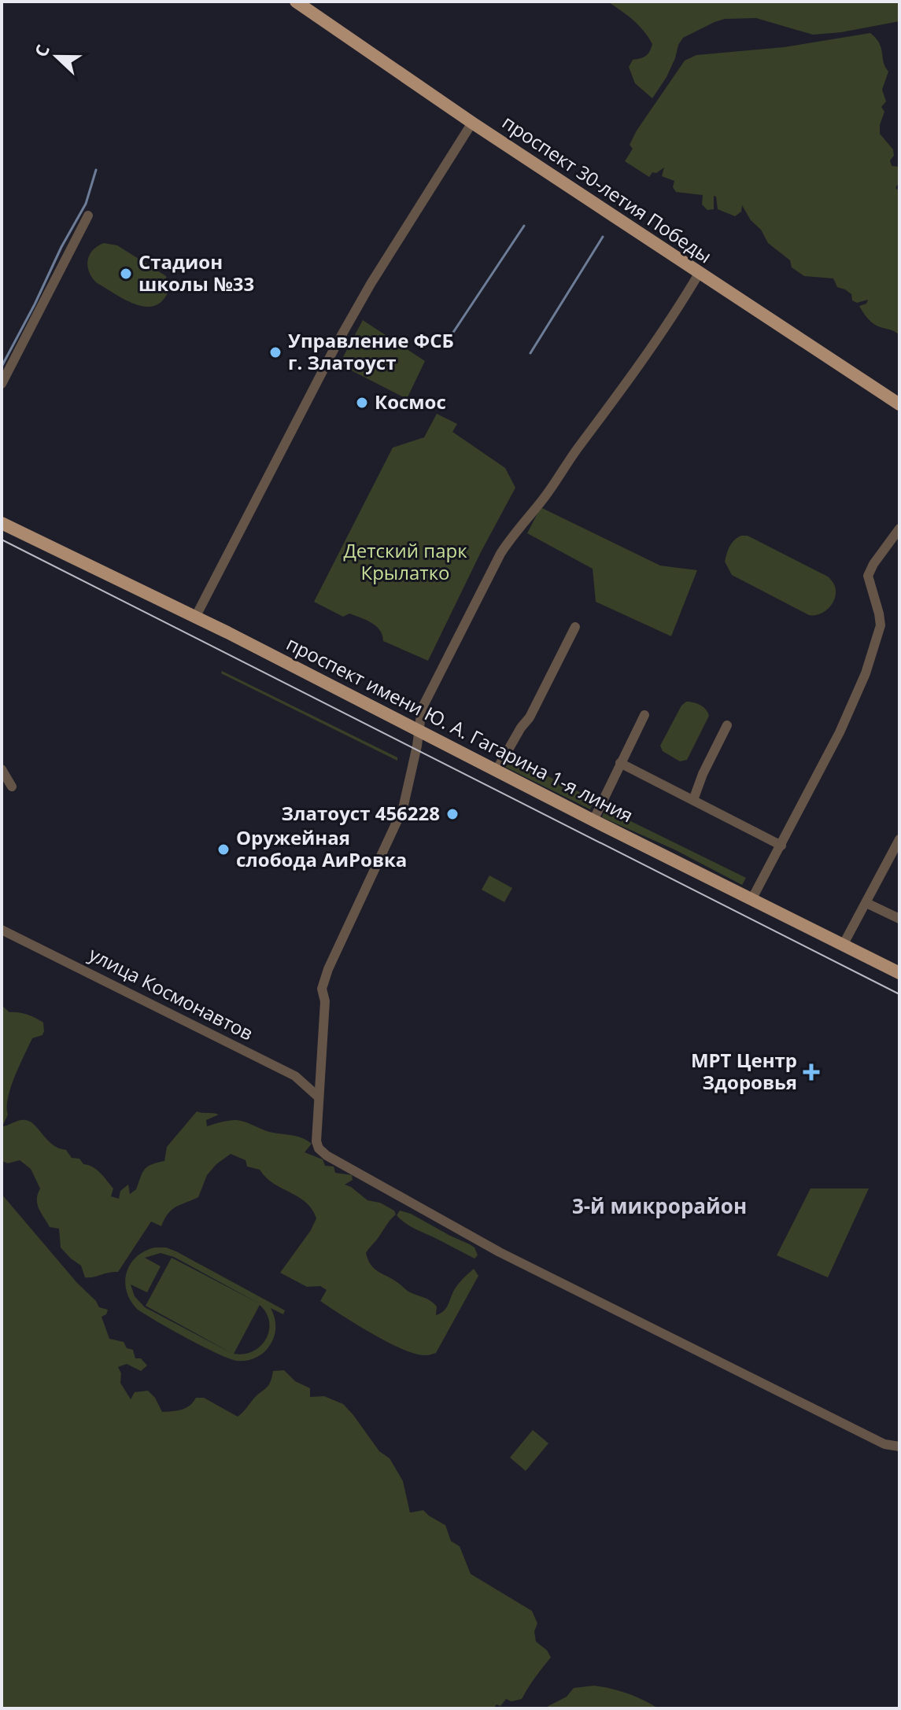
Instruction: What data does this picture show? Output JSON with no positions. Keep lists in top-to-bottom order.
{
  "streets": {
    "main road": ["проспект 30-летия Победы", "проспект имени Ю. А. Гагарина 1-я линия"],
    "street": ["улица Космонавтов"]
  },
  "districts": ["3-й микрорайон"],
  "parks": ["Детский парк Крылатко"],
  "places": {
    "other": [
      "Стадион школы №33",
      "Управление ФСБ г. Златоуст",
      "Космос",
      "Златоуст 456228",
      "Оружейная слобода АиРовка"
    ],
    "health": ["МРТ Центр Здоровья"]
  },
  "north": "left"
}
